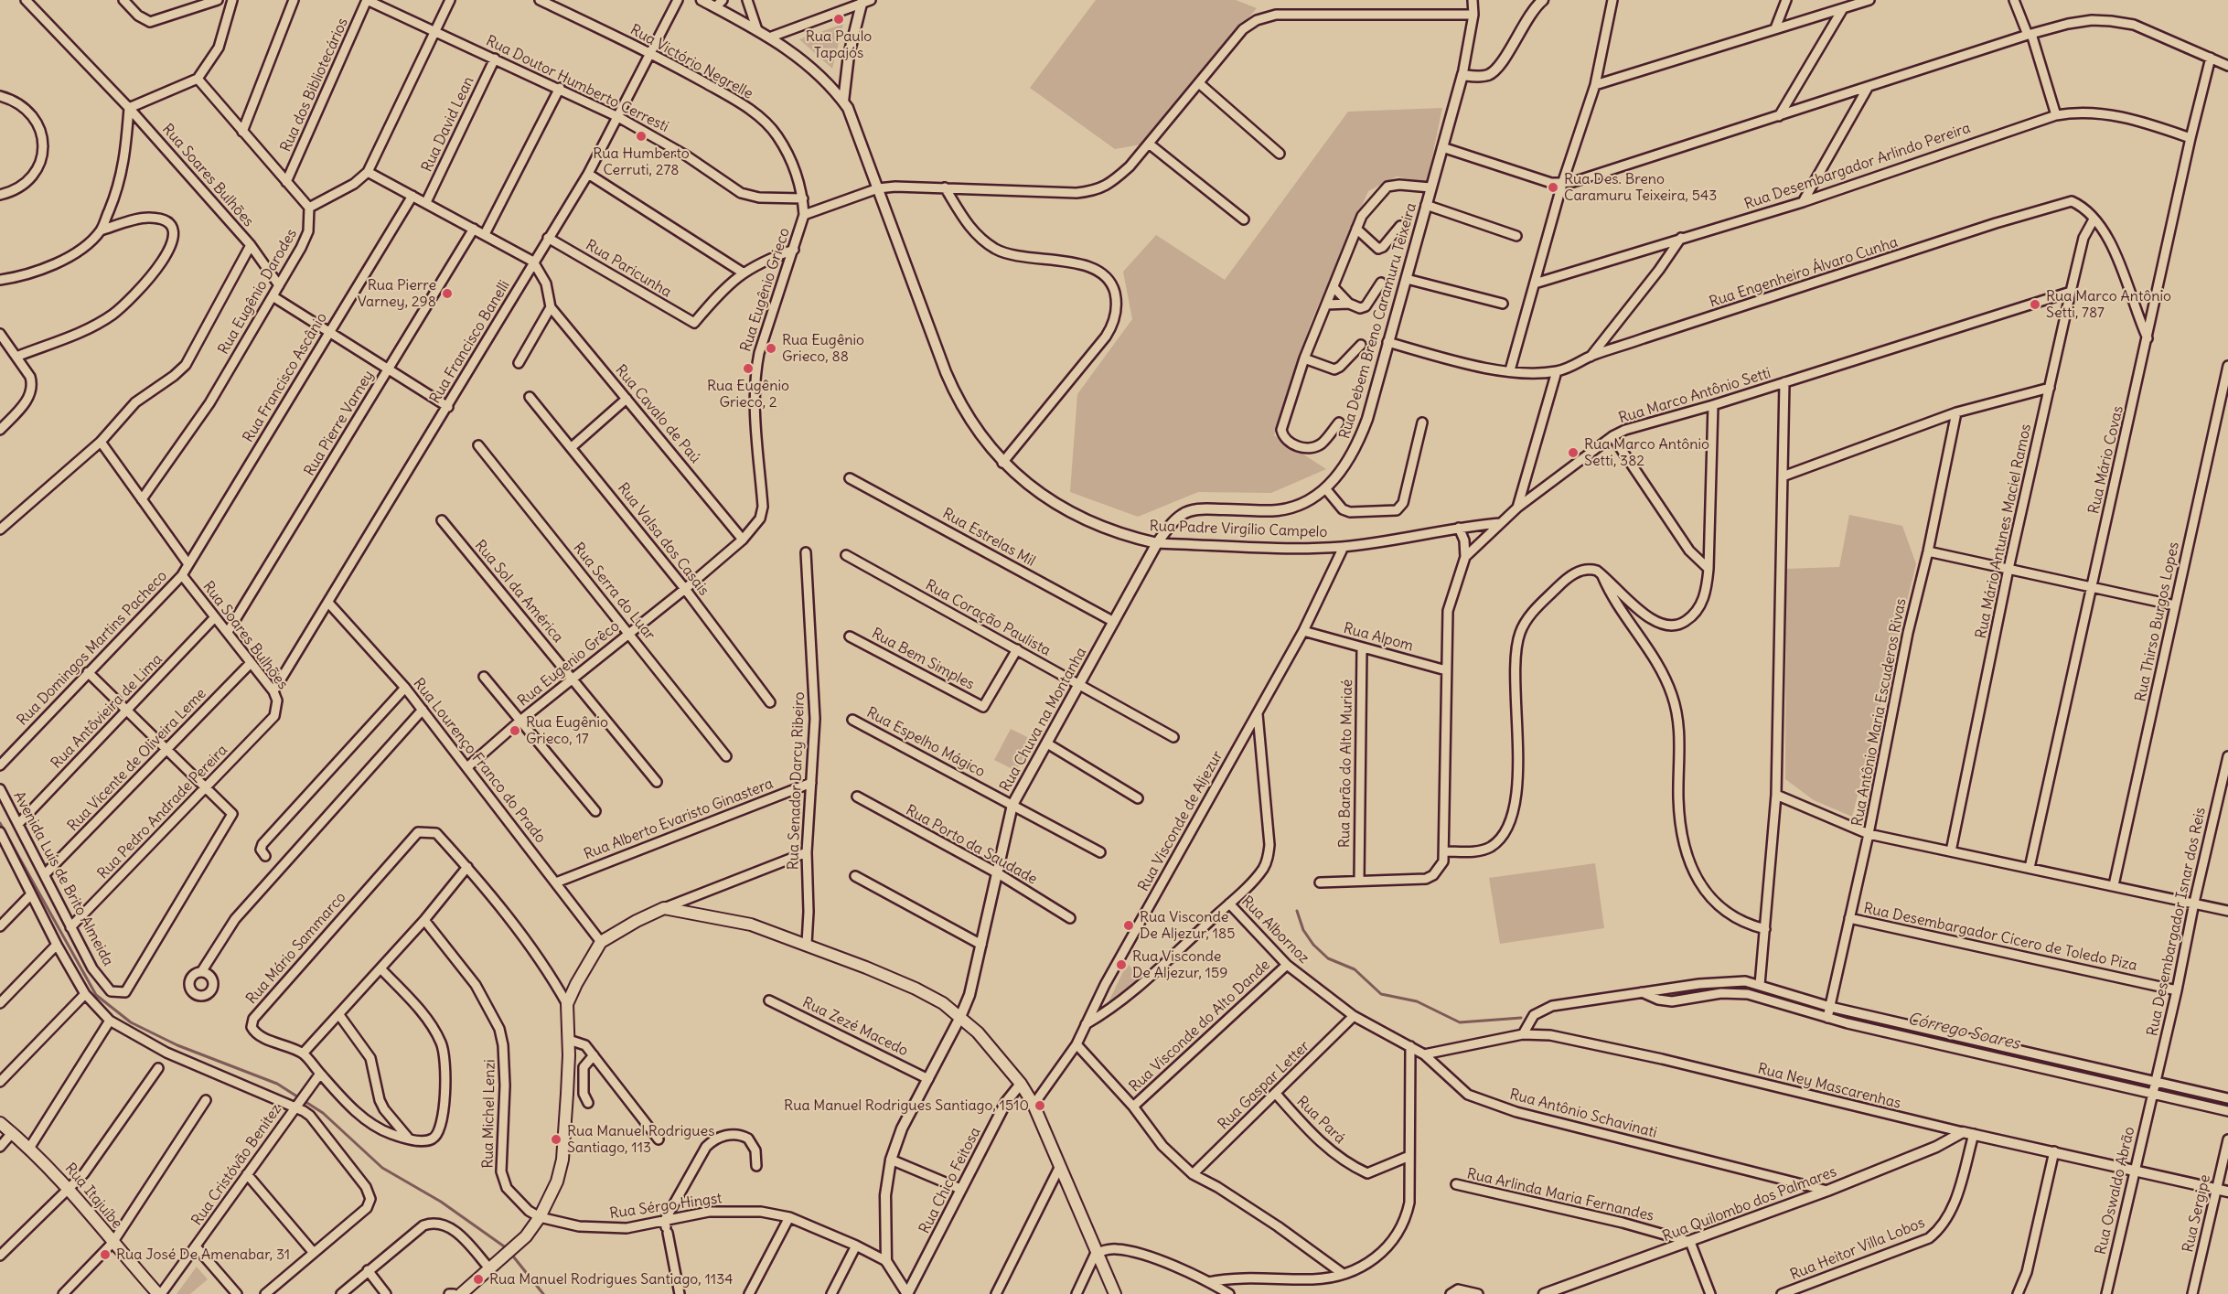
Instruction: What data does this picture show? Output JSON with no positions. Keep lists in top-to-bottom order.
{
  "streets": {
    "main road": ["Rua Itajuíbe"],
    "street": [
      "Rua Victório Negrelle",
      "Rua Doutor Humberto Cerresti",
      "Rua dos Bibliotecários",
      "Rua David Lean",
      "Rua Desembargador Arlindo Pereira",
      "Rua Soares Bulhões",
      "Rua Paricunha",
      "Rua Engenheiro Álvaro Cunha",
      "Rua Eugênio Grieco",
      "Rua Eugênio Darodes",
      "Rua Debem Breno Caramuru Teixeira",
      "Rua Francisco Banelli",
      "Rua Francisco Ascânio",
      "Rua Marco Antônio Setti",
      "Rua Cavalo de Paú",
      "Rua Pierre Varney",
      "Rua Mário Covas",
      "Rua Padre Virgílio Campelo",
      "Rua Mário Antunes Maciel Ramos",
      "Rua Estrelas Mil",
      "Rua Valsa dos Casais",
      "Rua Sol da América",
      "Rua Serra do Luar",
      "Rua Coração Paulista",
      "Rua Thirso Burgos Lopes",
      "Rua Alpom",
      "Rua Domingos Martins Pacheco",
      "Rua Bem Simples",
      "Rua Eugenio Grêco",
      "Rua Antôvieira de Lima",
      "Rua Antônio Maria Escuderos Rivas",
      "Rua Chuva na Montanha",
      "Rua Espelho Mágico",
      "Rua Vicente de Oliveira Leme",
      "Rua Lourenço Franco do Prado",
      "Rua Barão do Alto Muriaé",
      "Rua Senador Darcy Ribeiro",
      "Rua Pedro Andrade Pereira",
      "Rua Alberto Evaristo Ginastera",
      "Rua Visconde de Aljezur",
      "Rua Porto da Saudade",
      "Avenida Luís de Brito Almeida",
      "Rua Desembargador Isnar dos Reis",
      "Rua Albornoz",
      "Rua Desembargador Cícero de Toledo Piza",
      "Rua Mário Sammarco",
      "Rua Visconde do Alto Dande",
      "Rua Zezé Macedo",
      "Rua Gaspar Letter",
      "Rua Ney Mascarenhas",
      "Rua Michel Lenzi",
      "Rua Antônio Schavinati",
      "Rua Pará",
      "Rua Cristóvão Benitez",
      "Rua Chico Feitosa",
      "Rua Oswaldo Abrão",
      "Rua Arlinda Maria Fernandes",
      "Rua Quilombo dos Palmares",
      "Rua Sérgo Hingst",
      "Rua Sergipe",
      "Rua Heitor Villa Lobos"
    ]
  },
  "crossings": [
    ["Rua Victório Negrelle", "Rua Doutor Humberto Cerresti"],
    ["Rua Victório Negrelle", "Rua Eugênio Grieco"],
    ["Rua Victório Negrelle", "Rua Francisco Banelli"],
    ["Rua Doutor Humberto Cerresti", "Rua dos Bibliotecários"],
    ["Rua Doutor Humberto Cerresti", "Rua David Lean"],
    ["Rua Doutor Humberto Cerresti", "Rua Francisco Banelli"],
    ["Rua Desembargador Arlindo Pereira", "Rua Mário Covas"],
    ["Rua Soares Bulhões", "Rua Francisco Banelli"],
    ["Rua Soares Bulhões", "Rua Francisco Ascânio"],
    ["Rua Soares Bulhões", "Rua Pierre Varney"],
    ["Rua Soares Bulhões", "Rua Domingos Martins Pacheco"],
    ["Rua Soares Bulhões", "Rua Antôvieira de Lima"],
    ["Rua Soares Bulhões", "Rua Vicente de Oliveira Leme"],
    ["Rua Soares Bulhões", "Rua Pedro Andrade Pereira"],
    ["Rua Paricunha", "Rua Eugênio Grieco"],
    ["Rua Paricunha", "Rua Francisco Banelli"],
    ["Rua Engenheiro Álvaro Cunha", "Rua Debem Breno Caramuru Teixeira"],
    ["Rua Engenheiro Álvaro Cunha", "Rua Mário Covas"],
    ["Rua Engenheiro Álvaro Cunha", "Rua Mário Antunes Maciel Ramos"],
    ["Rua Eugênio Grieco", "Rua Debem Breno Caramuru Teixeira"],
    ["Rua Eugênio Grieco", "Rua Padre Virgílio Campelo"],
    ["Rua Eugênio Grieco", "Rua Eugenio Grêco"],
    ["Rua Debem Breno Caramuru Teixeira", "Rua Padre Virgílio Campelo"],
    ["Rua Debem Breno Caramuru Teixeira", "Rua Chuva na Montanha"],
    ["Rua Francisco Banelli", "Rua Cavalo de Paú"],
    ["Rua Francisco Banelli", "Rua Lourenço Franco do Prado"],
    ["Rua Francisco Ascânio", "Rua Domingos Martins Pacheco"],
    ["Rua Marco Antônio Setti", "Rua Padre Virgílio Campelo"],
    ["Rua Marco Antônio Setti", "Rua Mário Antunes Maciel Ramos"],
    ["Rua Marco Antônio Setti", "Rua Alpom"],
    ["Rua Marco Antônio Setti", "Rua Barão do Alto Muriaé"],
    ["Rua Cavalo de Paú", "Rua Eugenio Grêco"],
    ["Rua Padre Virgílio Campelo", "Rua Chuva na Montanha"],
    ["Rua Padre Virgílio Campelo", "Rua Visconde de Aljezur"],
    ["Rua Estrelas Mil", "Rua Chuva na Montanha"],
    ["Rua Valsa dos Casais", "Rua Eugenio Grêco"],
    ["Rua Sol da América", "Rua Eugenio Grêco"],
    ["Rua Serra do Luar", "Rua Eugenio Grêco"],
    ["Rua Coração Paulista", "Rua Bem Simples"],
    ["Rua Coração Paulista", "Rua Chuva na Montanha"],
    ["Rua Alpom", "Rua Barão do Alto Muriaé"],
    ["Rua Alpom", "Rua Visconde de Aljezur"],
    ["Rua Eugenio Grêco", "Rua Lourenço Franco do Prado"],
    ["Rua Antôvieira de Lima", "Avenida Luís de Brito Almeida"],
    ["Rua Antônio Maria Escuderos Rivas", "Rua Desembargador Cícero de Toledo Piza"],
    ["Rua Chuva na Montanha", "Rua Espelho Mágico"],
    ["Rua Chuva na Montanha", "Rua Porto da Saudade"],
    ["Rua Vicente de Oliveira Leme", "Avenida Luís de Brito Almeida"],
    ["Rua Lourenço Franco do Prado", "Rua Alberto Evaristo Ginastera"],
    ["Rua Senador Darcy Ribeiro", "Rua Alberto Evaristo Ginastera"],
    ["Rua Pedro Andrade Pereira", "Avenida Luís de Brito Almeida"],
    ["Rua Desembargador Isnar dos Reis", "Rua Desembargador Cícero de Toledo Piza"],
    ["Rua Desembargador Isnar dos Reis", "Rua Oswaldo Abrão"],
    ["Rua Albornoz", "Rua Visconde do Alto Dande"],
    ["Rua Albornoz", "Rua Gaspar Letter"],
    ["Rua Albornoz", "Rua Antônio Schavinati"],
    ["Rua Gaspar Letter", "Rua Antônio Schavinati"],
    ["Rua Gaspar Letter", "Rua Pará"],
    ["Rua Ney Mascarenhas", "Rua Antônio Schavinati"],
    ["Rua Ney Mascarenhas", "Rua Oswaldo Abrão"],
    ["Rua Ney Mascarenhas", "Rua Quilombo dos Palmares"],
    ["Rua Ney Mascarenhas", "Rua Sergipe"],
    ["Rua Ney Mascarenhas", "Rua Heitor Villa Lobos"],
    ["Rua Michel Lenzi", "Rua Sérgo Hingst"],
    ["Rua Antônio Schavinati", "Rua Quilombo dos Palmares"],
    ["Rua Cristóvão Benitez", "Rua Itajuíbe"],
    ["Rua Arlinda Maria Fernandes", "Rua Quilombo dos Palmares"]
  ],
  "water": ["Córrego Soares"],
  "places": [
    "Rua Paulo Tapajós",
    "Rua Humberto Cerruti, 278",
    "Rua Des. Breno Caramuru Teixeira, 543",
    "Rua Pierre Varney, 298",
    "Rua Marco Antônio Setti, 787",
    "Rua Eugênio Grieco, 88",
    "Rua Eugênio Grieco, 2",
    "Rua Marco Antônio Setti, 382",
    "Rua Eugênio Grieco, 17",
    "Rua Visconde De Aljezur, 185",
    "Rua Visconde De Aljezur, 159",
    "Rua Manuel Rodrigues Santiago, 1510",
    "Rua Manuel Rodrigues Santiago, 113",
    "Rua José De Amenabar, 31",
    "Rua Manuel Rodrigues Santiago, 1134"
  ]
}
